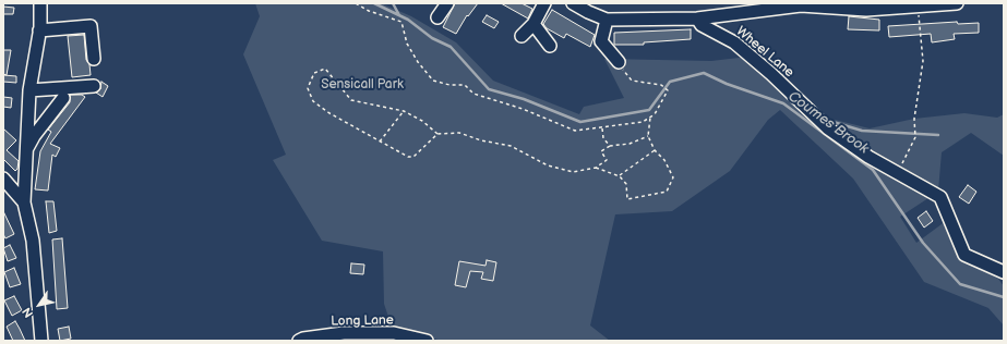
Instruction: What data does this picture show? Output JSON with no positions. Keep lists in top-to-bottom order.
{
  "streets": {
    "street": ["Wheel Lane", "Long Lane"]
  },
  "water": ["Coumes Brook"],
  "parks": ["Sensicall Park"],
  "north": "bottom left"
}
